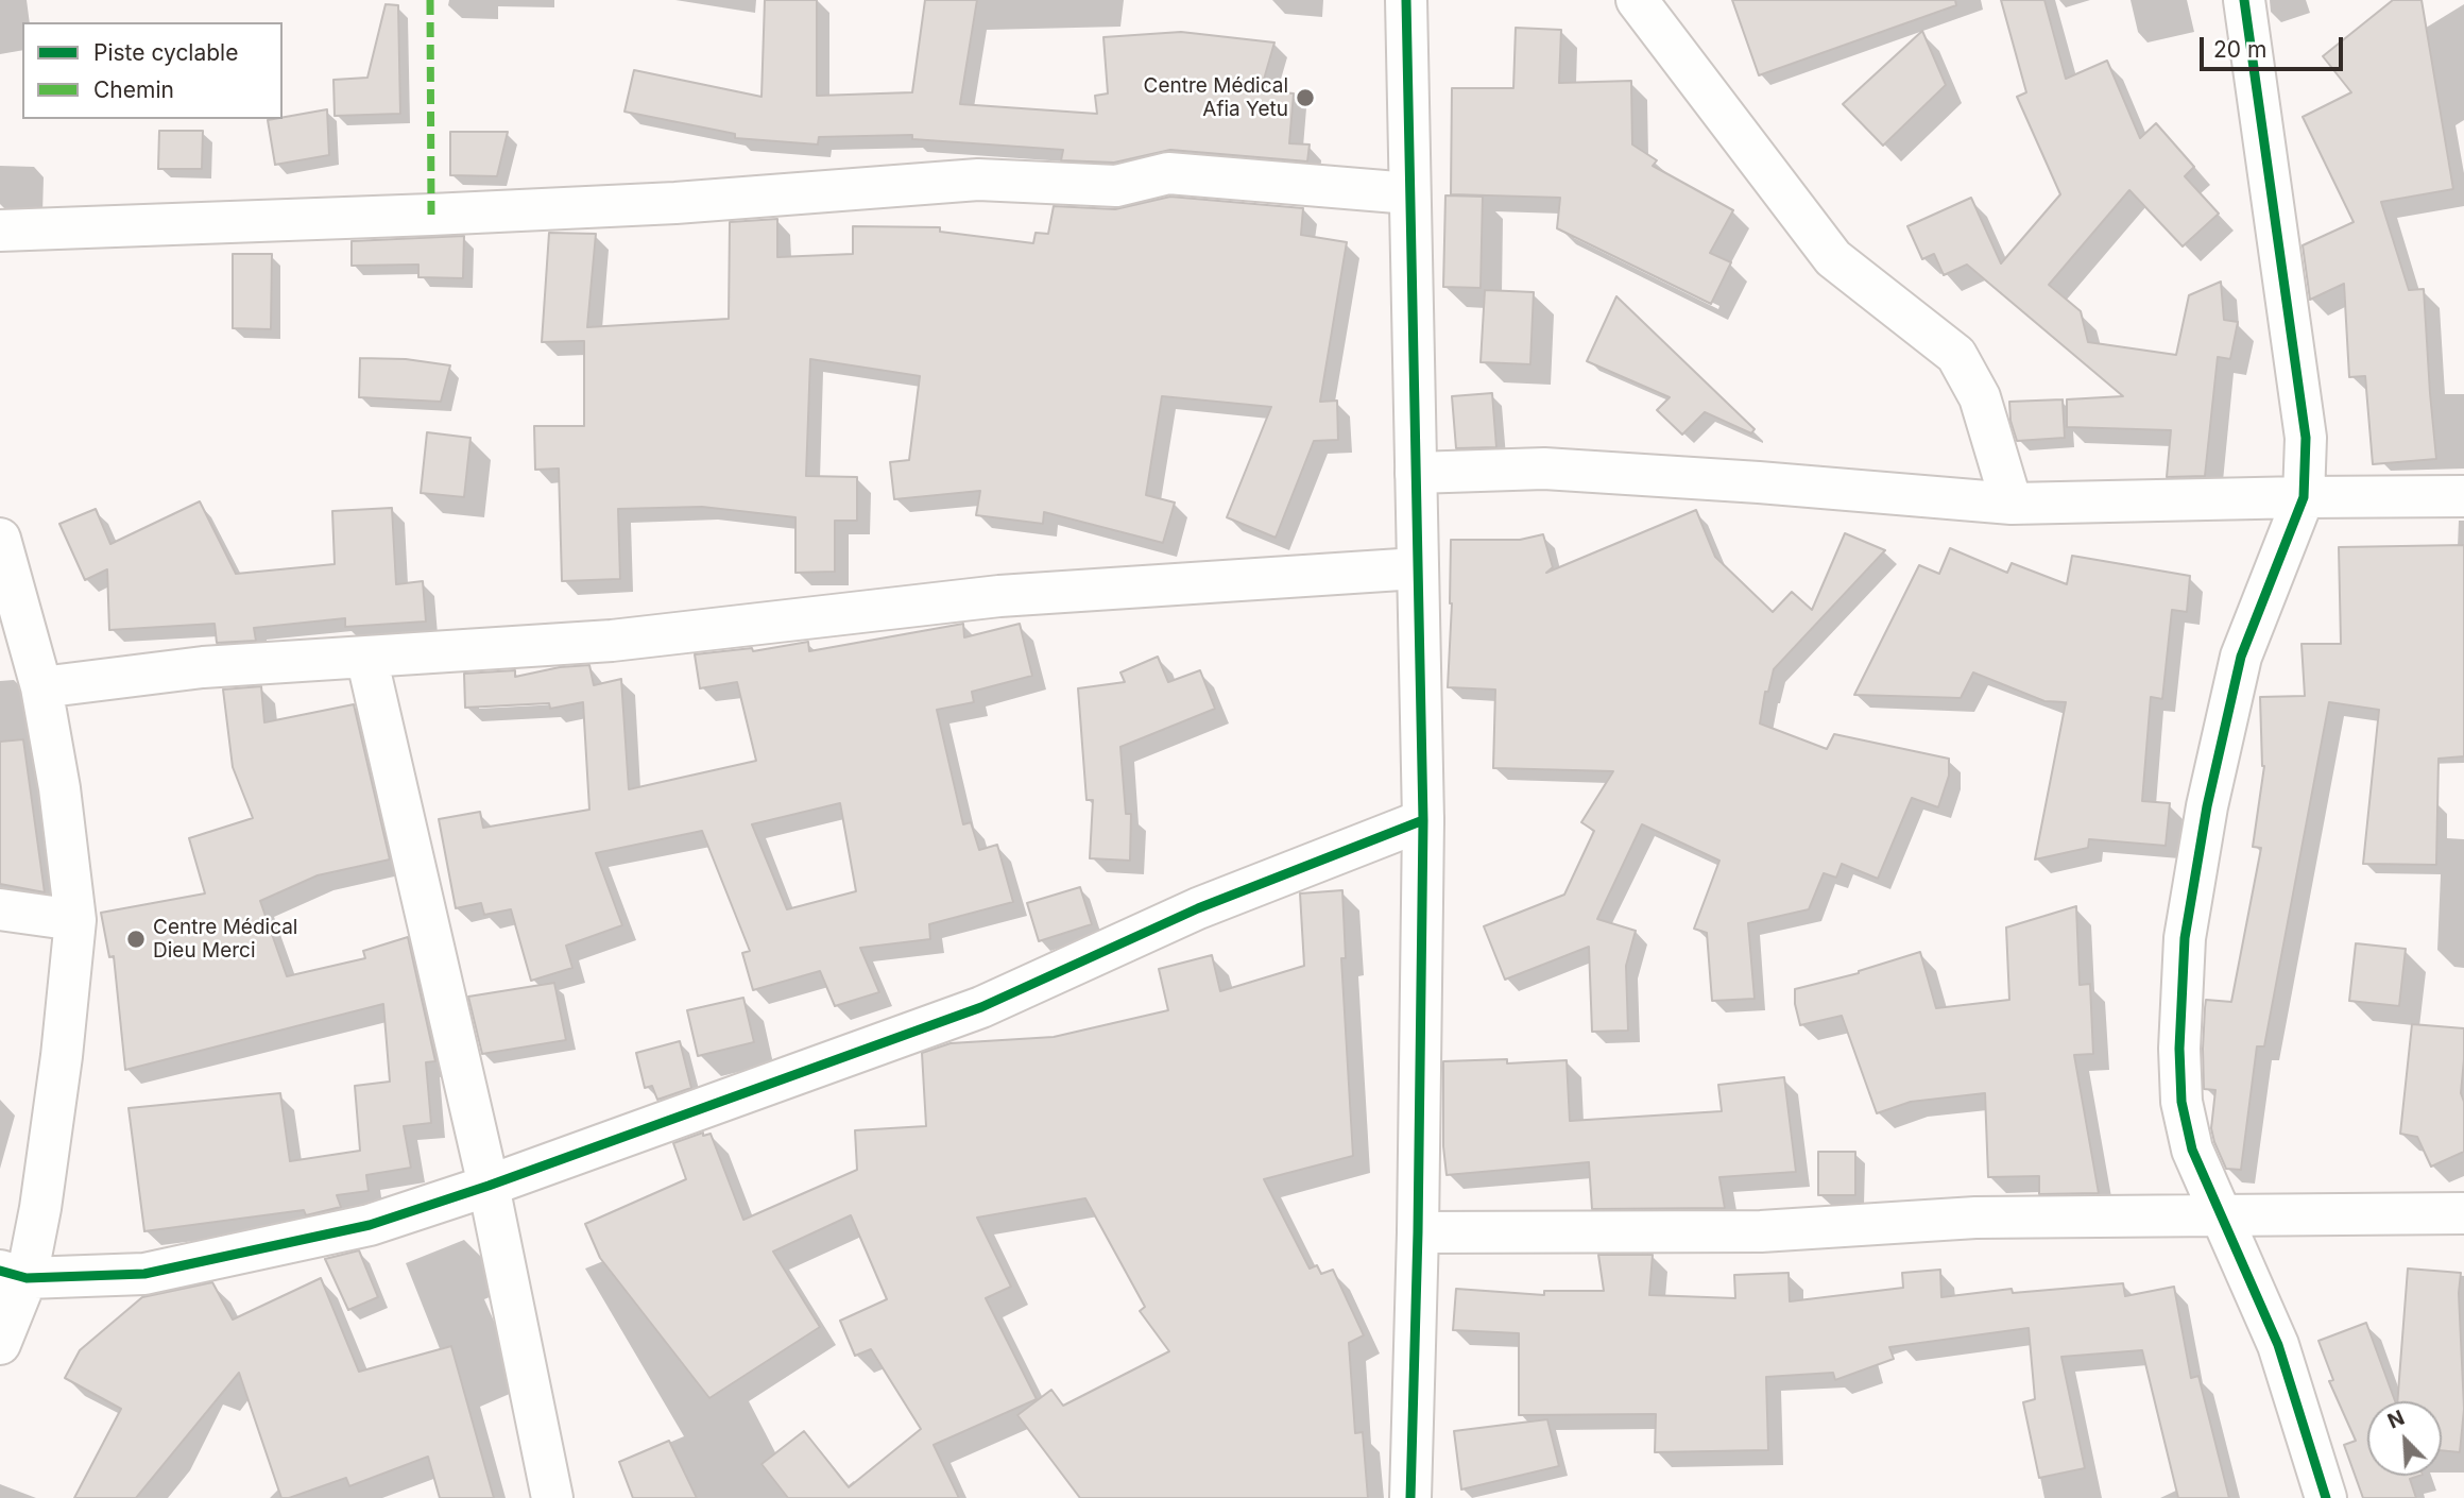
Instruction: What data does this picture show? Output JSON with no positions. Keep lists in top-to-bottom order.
{
  "places": ["Centre Médical Afia Yetu", "Centre Médical Dieu Merci"],
  "legend": ["Piste cyclable", "Chemin"],
  "scale_bar": "20 m",
  "north": "top left"
}
